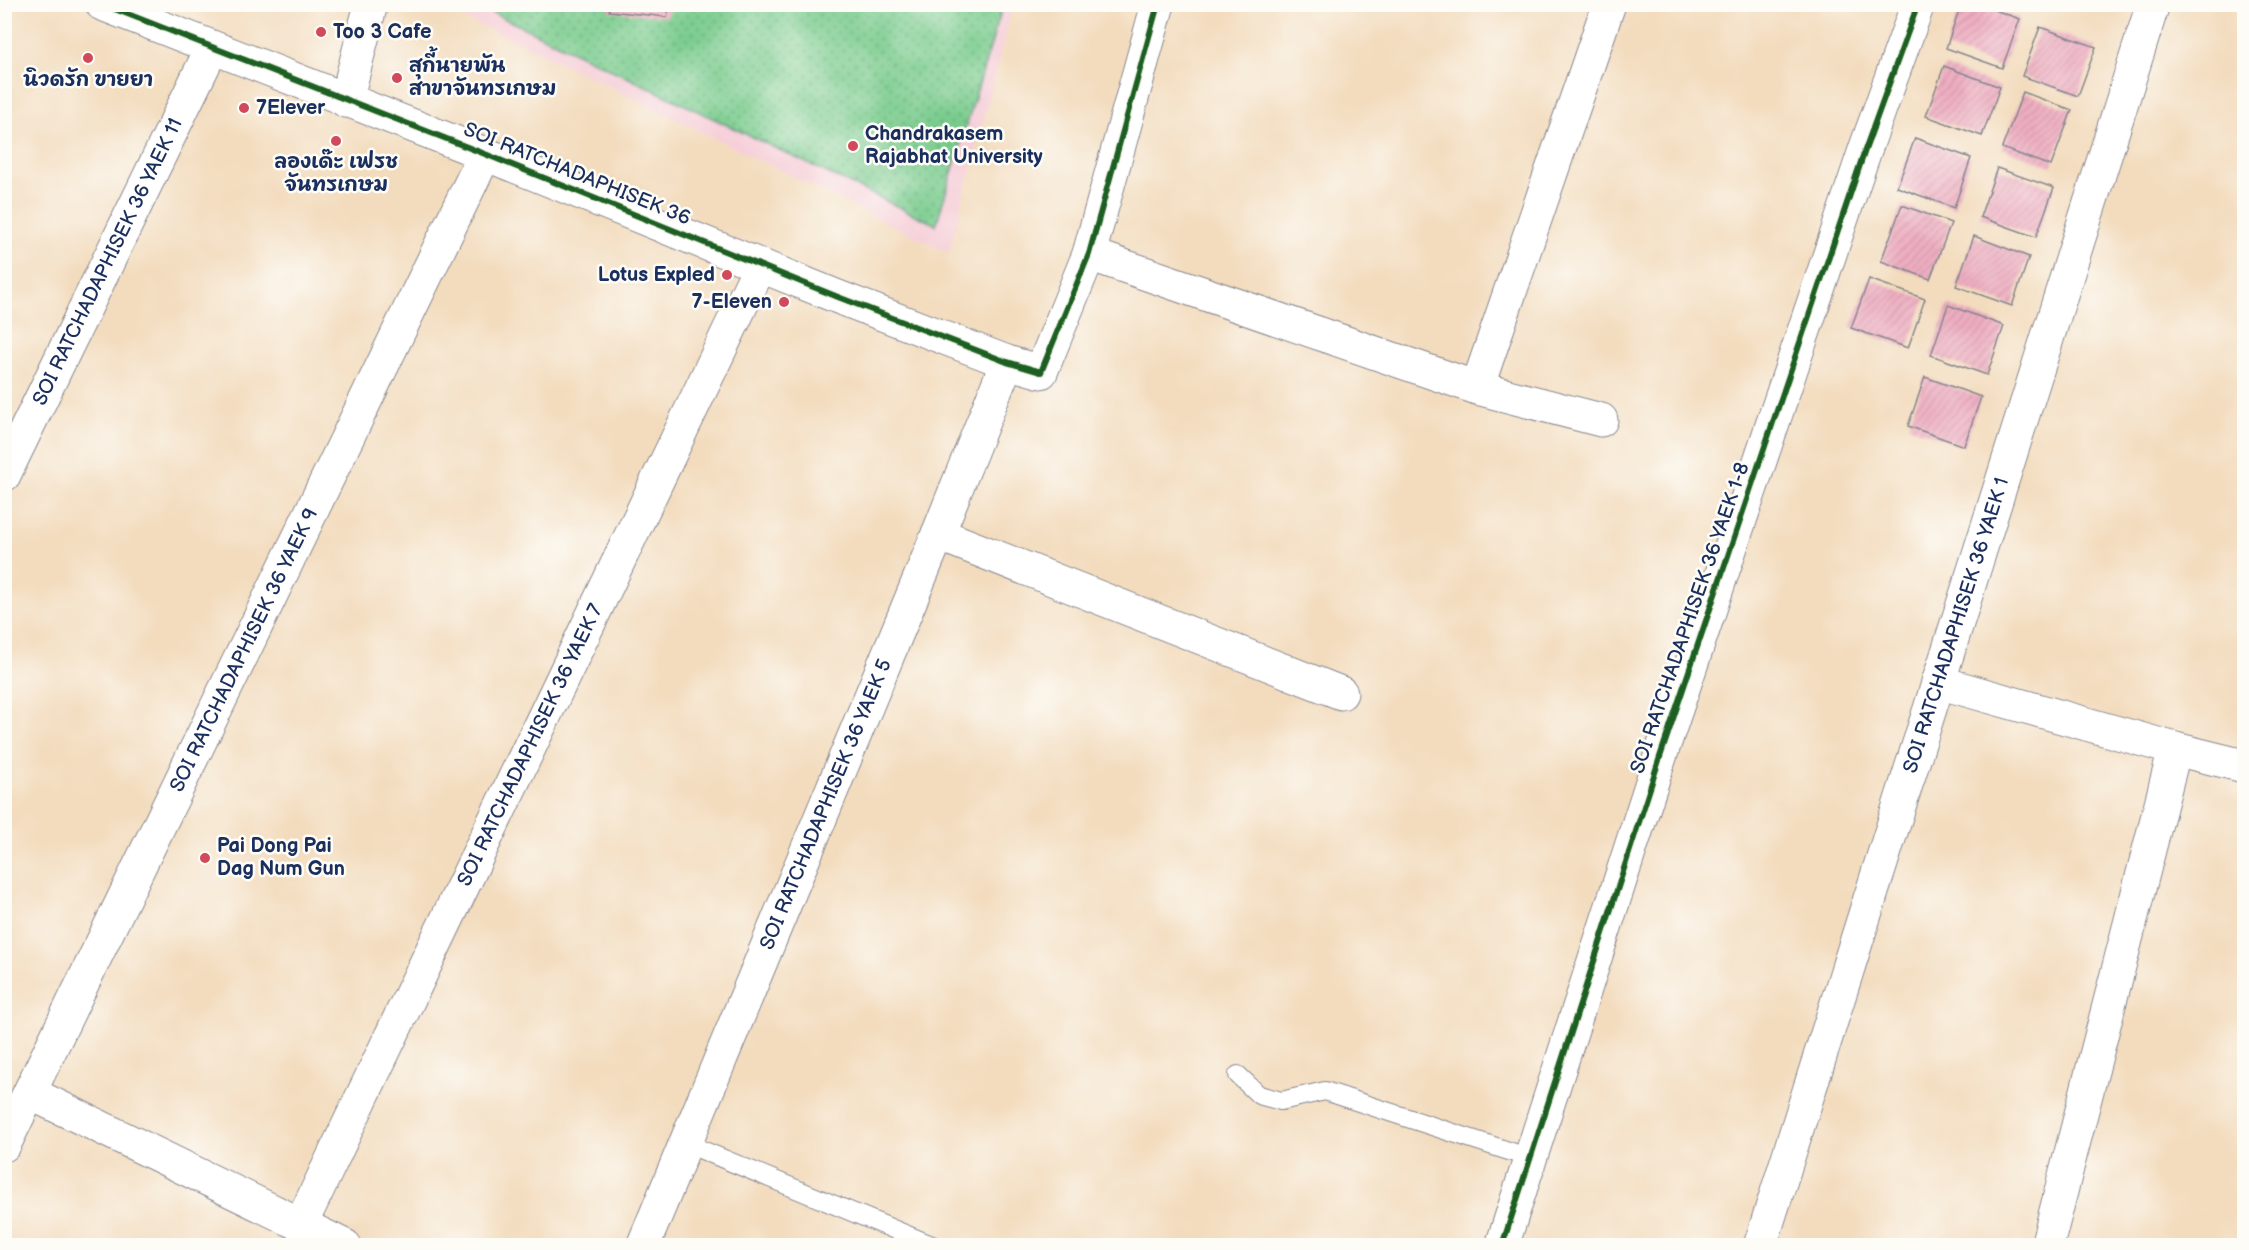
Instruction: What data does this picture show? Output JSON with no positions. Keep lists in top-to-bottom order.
{
  "streets": {
    "street": [
      "SOI RATCHADAPHISEK 36",
      "SOI RATCHADAPHISEK 36 YAEK 11",
      "SOI RATCHADAPHISEK 36 YAEK 1-8",
      "SOI RATCHADAPHISEK 36 YAEK 1",
      "SOI RATCHADAPHISEK 36 YAEK 9",
      "SOI RATCHADAPHISEK 36 YAEK 7",
      "SOI RATCHADAPHISEK 36 YAEK 5"
    ]
  },
  "crossings": [
    ["SOI RATCHADAPHISEK 36", "SOI RATCHADAPHISEK 36 YAEK 11"],
    ["SOI RATCHADAPHISEK 36", "SOI RATCHADAPHISEK 36 YAEK 9"],
    ["SOI RATCHADAPHISEK 36", "SOI RATCHADAPHISEK 36 YAEK 7"],
    ["SOI RATCHADAPHISEK 36", "SOI RATCHADAPHISEK 36 YAEK 5"]
  ],
  "places": [
    "Too 3 Cafe",
    "นิวดรัก ขายยา",
    "สุกี้นายพัน สาขาจันทรเกษม",
    "7Elever",
    "ลองเด๊ะ เฟรช จันทรเกษม",
    "Chandrakasem Rajabhat University",
    "Lotus Expled",
    "7-Eleven",
    "Pai Dong Pai Dag Num Gun"
  ]
}
